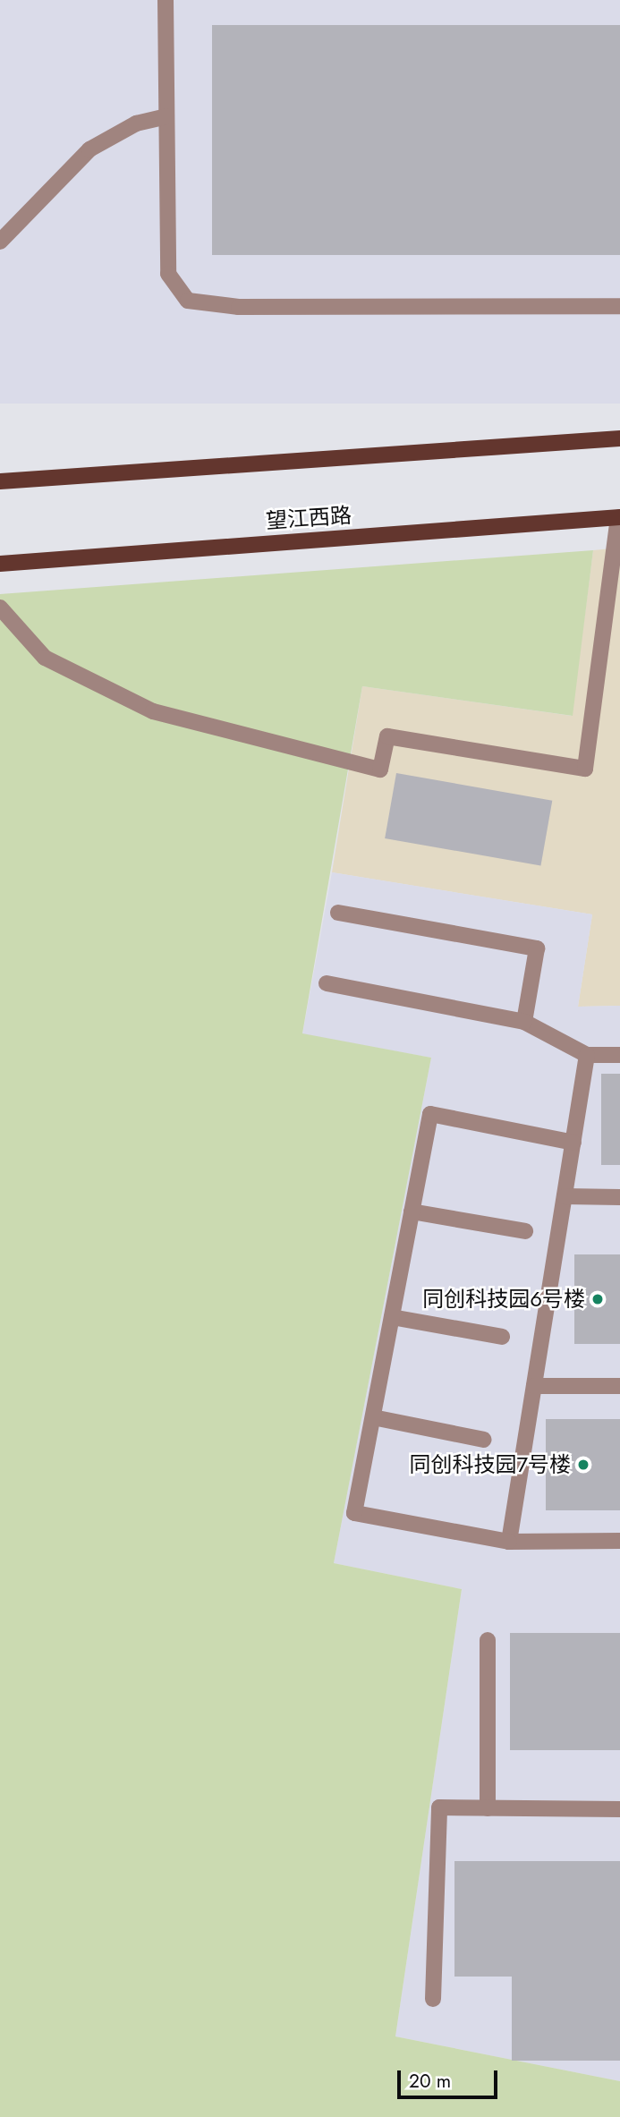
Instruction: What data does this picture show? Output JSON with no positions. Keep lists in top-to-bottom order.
{
  "streets": {
    "main road": ["望江西路"]
  },
  "places": ["同创科技园6号楼", "同创科技园7号楼"],
  "scale_bar": "20 m"
}
